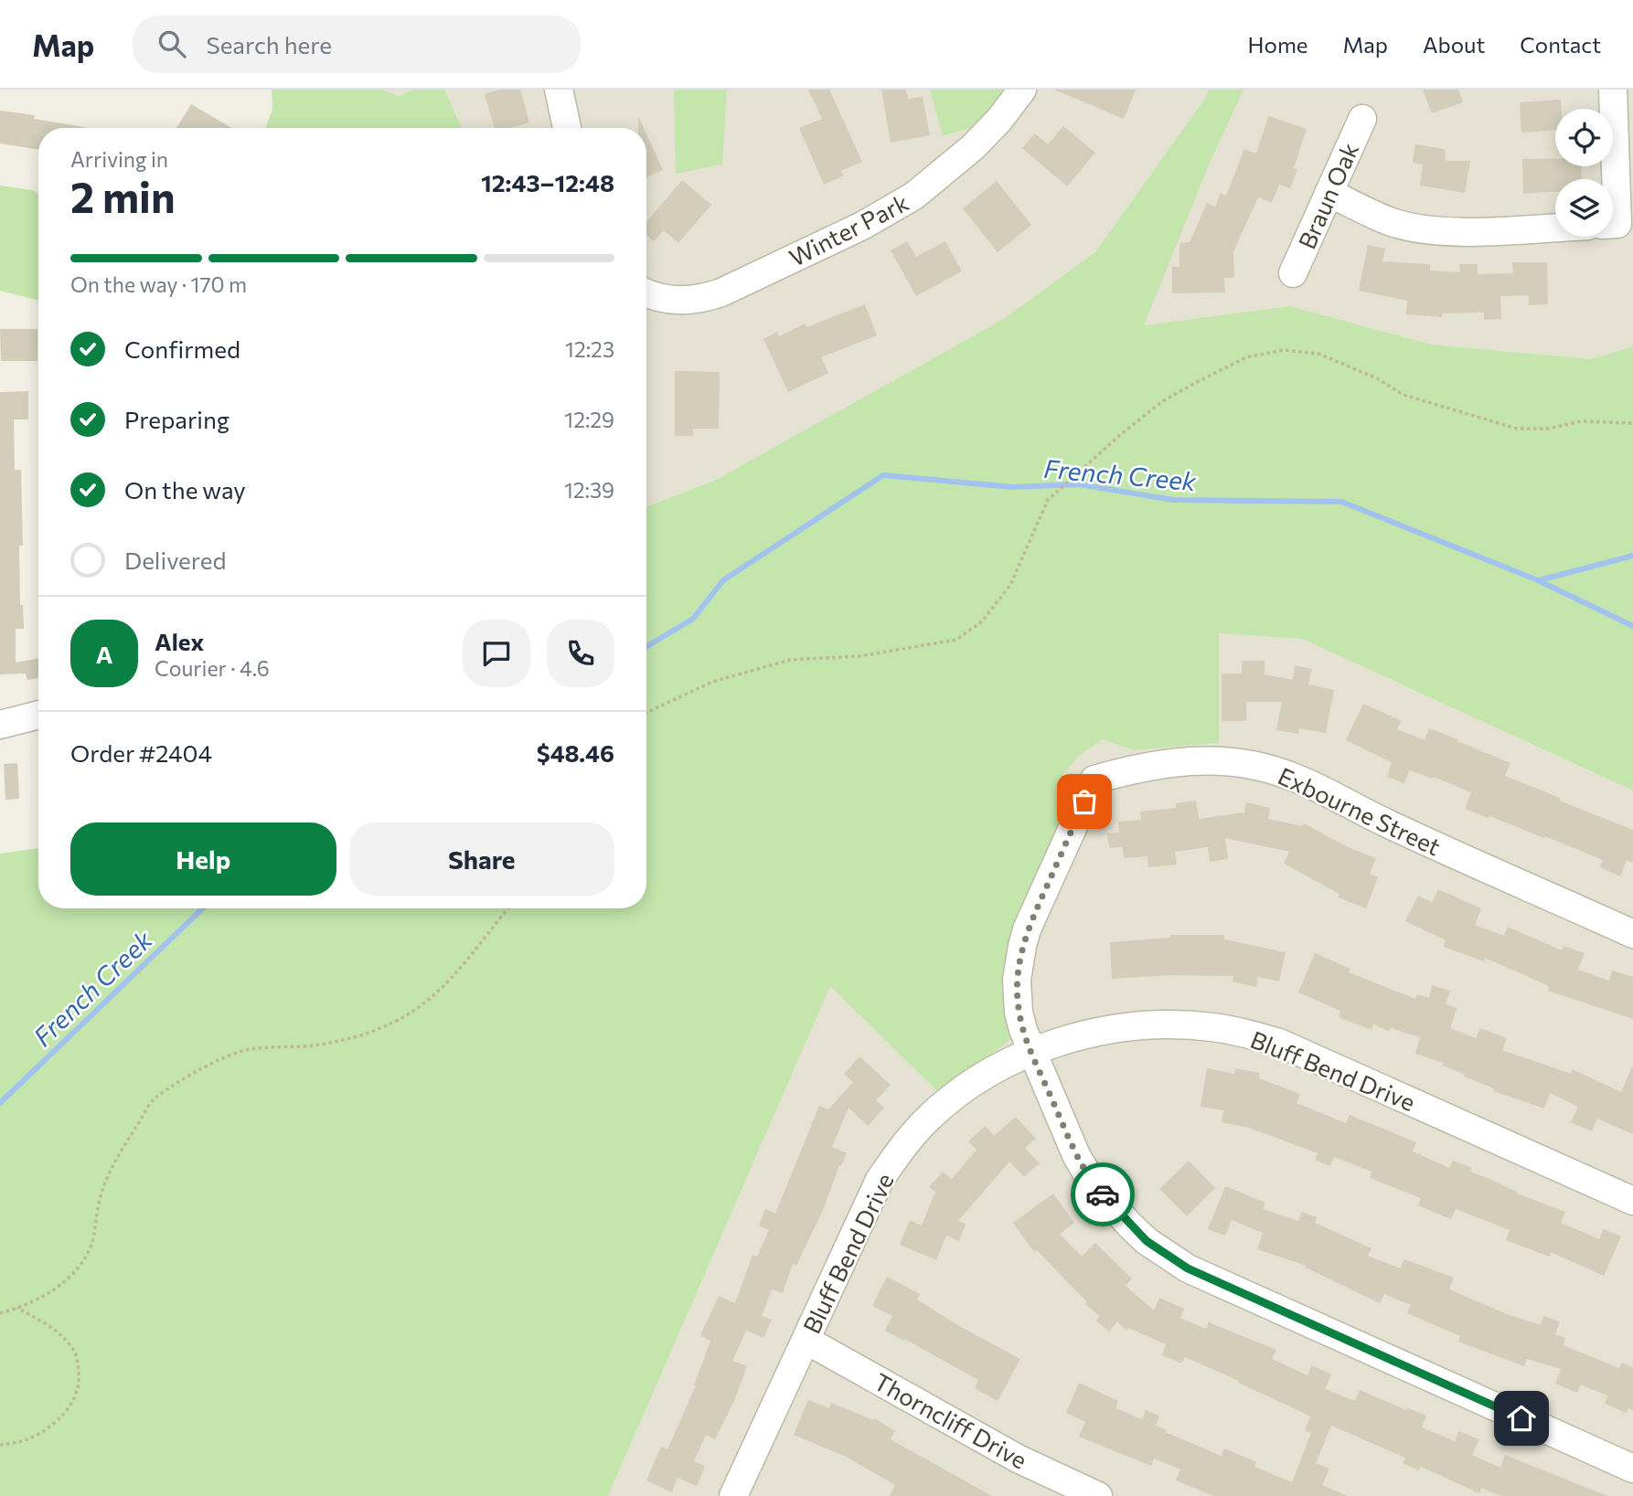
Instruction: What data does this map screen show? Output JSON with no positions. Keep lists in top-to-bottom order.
{
  "streets": {
    "street": [
      "Braun Oak",
      "Winter Park",
      "Exbourne Street",
      "Bluff Bend Drive",
      "Thorncliff Drive"
    ]
  },
  "crossings": [
    ["Exbourne Street", "Bluff Bend Drive"],
    ["Bluff Bend Drive", "Thorncliff Drive"]
  ],
  "water": ["French Creek"],
  "page": {
    "header": "Map",
    "search": "Search here",
    "nav": [
      "Home",
      "Map",
      "About",
      "Contact"
    ],
    "heading": ["2 min", "Arriving in", "12:43–12:48"],
    "panel": [
      "Alex",
      "Courier · 4.6",
      "Order #2404",
      "$48.46"
    ],
    "bar": "On the way · 170 m",
    "list": [
      ["Confirmed", "12:23"],
      ["Preparing", "12:29"],
      ["On the way", "12:39"],
      "Delivered"
    ],
    "round": "A",
    "buttons": ["Help", "Share"]
  }
}
